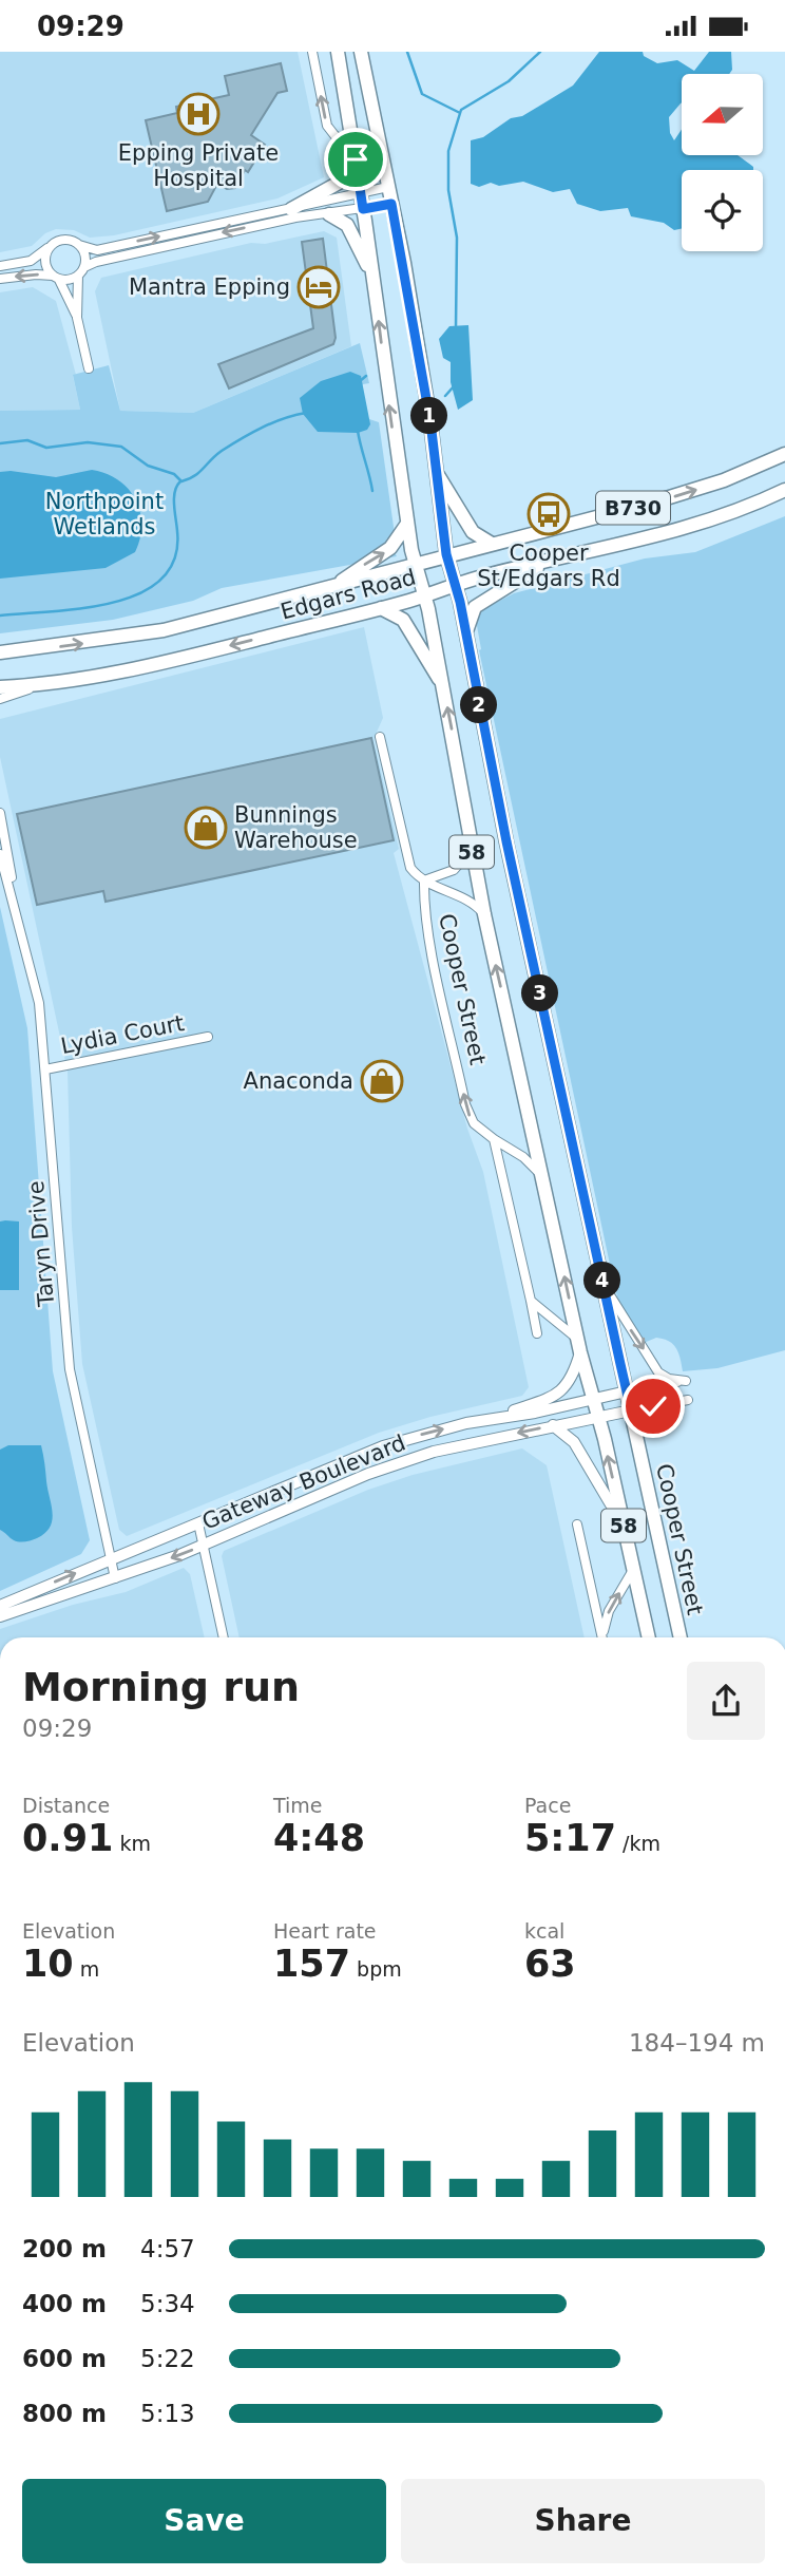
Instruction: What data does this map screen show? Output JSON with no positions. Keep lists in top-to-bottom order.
{
  "streets": {
    "main road": [
      "B730",
      "Edgars Road",
      "58",
      "Cooper Street"
    ],
    "street": ["Lydia Court", "Taryn Drive", "Gateway Boulevard"]
  },
  "crossings": [
    ["Edgars Road", "Cooper Street"],
    ["Cooper Street", "Gateway Boulevard"],
    ["Lydia Court", "Taryn Drive"],
    ["Taryn Drive", "Gateway Boulevard"]
  ],
  "parks": ["Northpoint Wetlands"],
  "places": {
    "hospital": ["Epping Private Hospital"],
    "hotel": ["Mantra Epping"],
    "bus stop": ["Cooper St/Edgars Rd"],
    "shop": ["Bunnings Warehouse", "Anaconda"]
  },
  "north": "left",
  "page": {
    "status": "09:29",
    "pins": [
      "1",
      "2",
      "3",
      "4"
    ],
    "heading": ["Morning run", "09:29"],
    "stats": [
      ["Distance", "0.91 km"],
      ["Time", "4:48"],
      ["Pace", "5:17 /km"],
      ["Elevation", "10 m"],
      ["Heart rate", "157 bpm"],
      ["kcal", "63"]
    ],
    "chart": ["Elevation", "184–194 m"],
    "list": [
      {
        "name": "200 m",
        "note": "4:57"
      },
      {
        "name": "400 m",
        "note": "5:34"
      },
      {
        "name": "600 m",
        "note": "5:22"
      },
      {
        "name": "800 m",
        "note": "5:13"
      }
    ],
    "buttons": ["Save", "Share"]
  }
}
